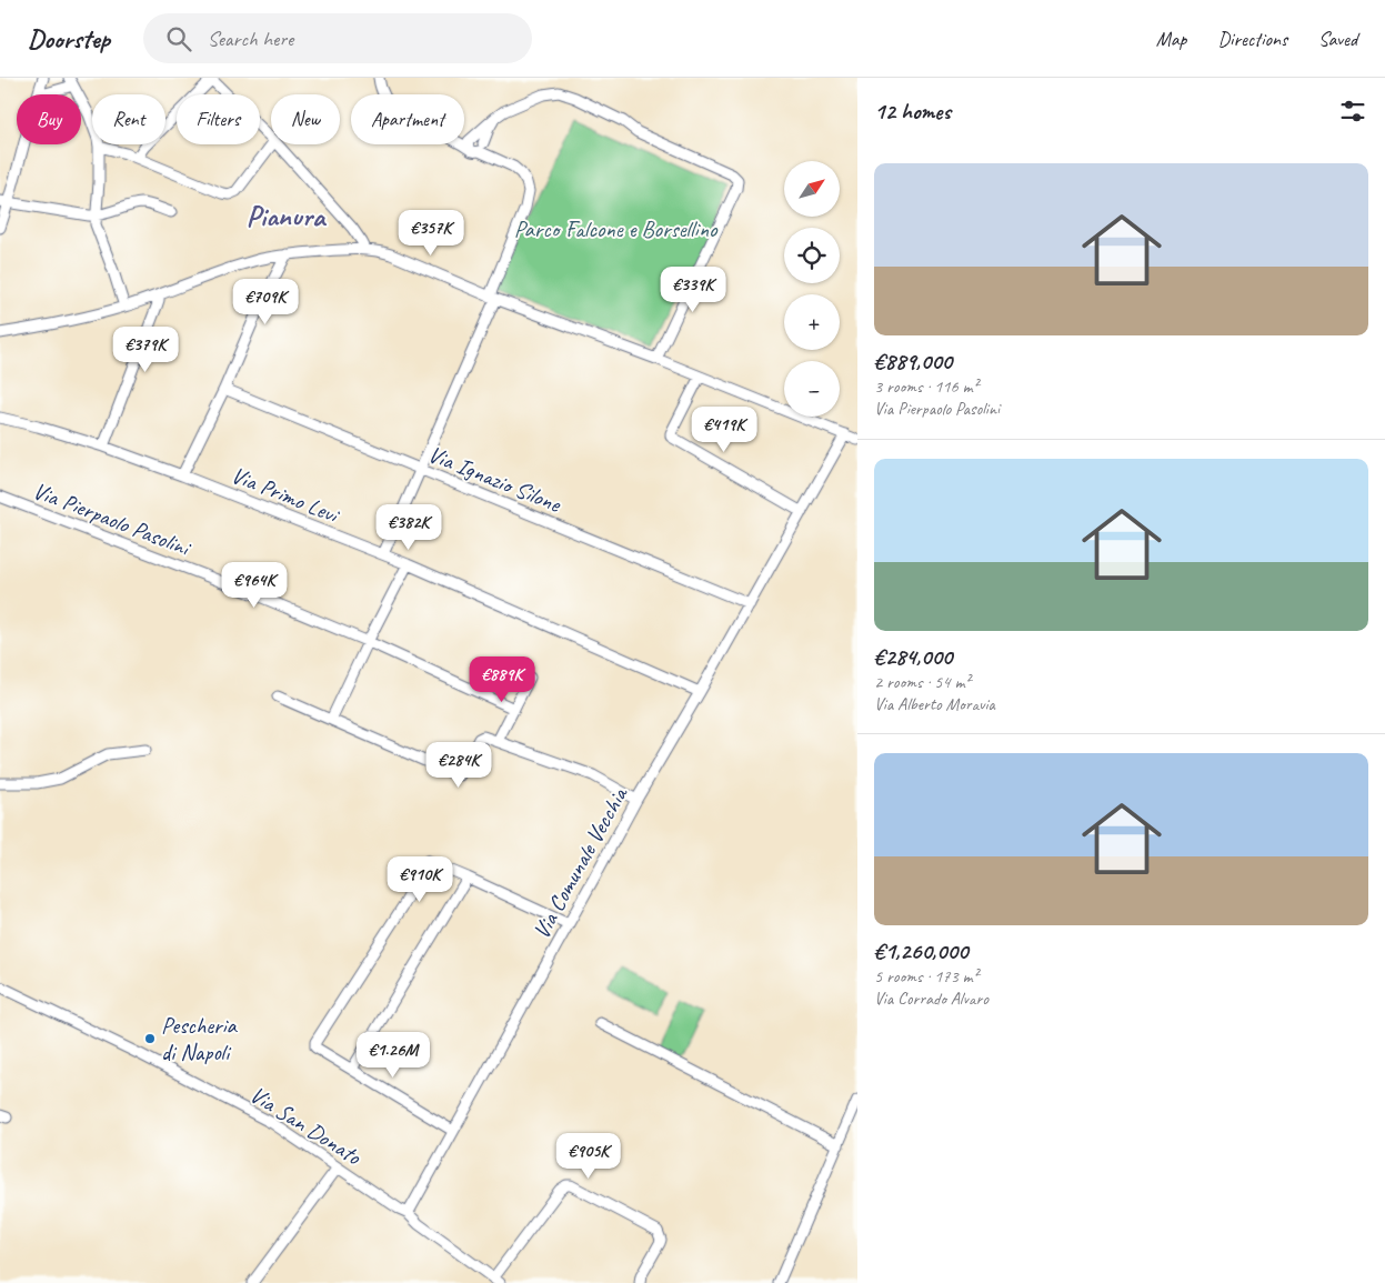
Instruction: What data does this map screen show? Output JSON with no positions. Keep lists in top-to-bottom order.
{
  "streets": {
    "street": [
      "Via Ignazio Silone",
      "Via Primo Levi",
      "Via Pierpaolo Pasolini",
      "Via Comunale Vecchia",
      "Via San Donato"
    ]
  },
  "crossings": [
    ["Via Ignazio Silone", "Via Comunale Vecchia"],
    ["Via Primo Levi", "Via Comunale Vecchia"],
    ["Via Comunale Vecchia", "Via San Donato"]
  ],
  "districts": ["Pianura"],
  "parks": ["Parco Falcone e Borsellino"],
  "places": ["Pescheria di Napoli"],
  "north": "top right",
  "page": {
    "header": "Doorstep",
    "search": "Search here",
    "nav": ["Map", "Directions", "Saved"],
    "heading": "12 homes",
    "chip": [
      "Buy",
      "Rent",
      "Filters",
      "New",
      "Apartment"
    ],
    "list": [
      {
        "name": "€889,000",
        "note": "3 rooms · 116 m² · Via Pierpaolo Pasolini"
      },
      {
        "name": "€284,000",
        "note": "2 rooms · 54 m² · Via Alberto Moravia"
      },
      {
        "name": "€1,260,000",
        "note": "5 rooms · 173 m² · Via Corrado Alvaro"
      }
    ],
    "map_buttons": ["+", "−"],
    "price": [
      "€357K",
      "€339K",
      "€709K",
      "€379K",
      "€419K",
      "€382K",
      "€964K",
      "€889K",
      "€284K",
      "€910K",
      "€1.26M",
      "€905K"
    ]
  }
}
